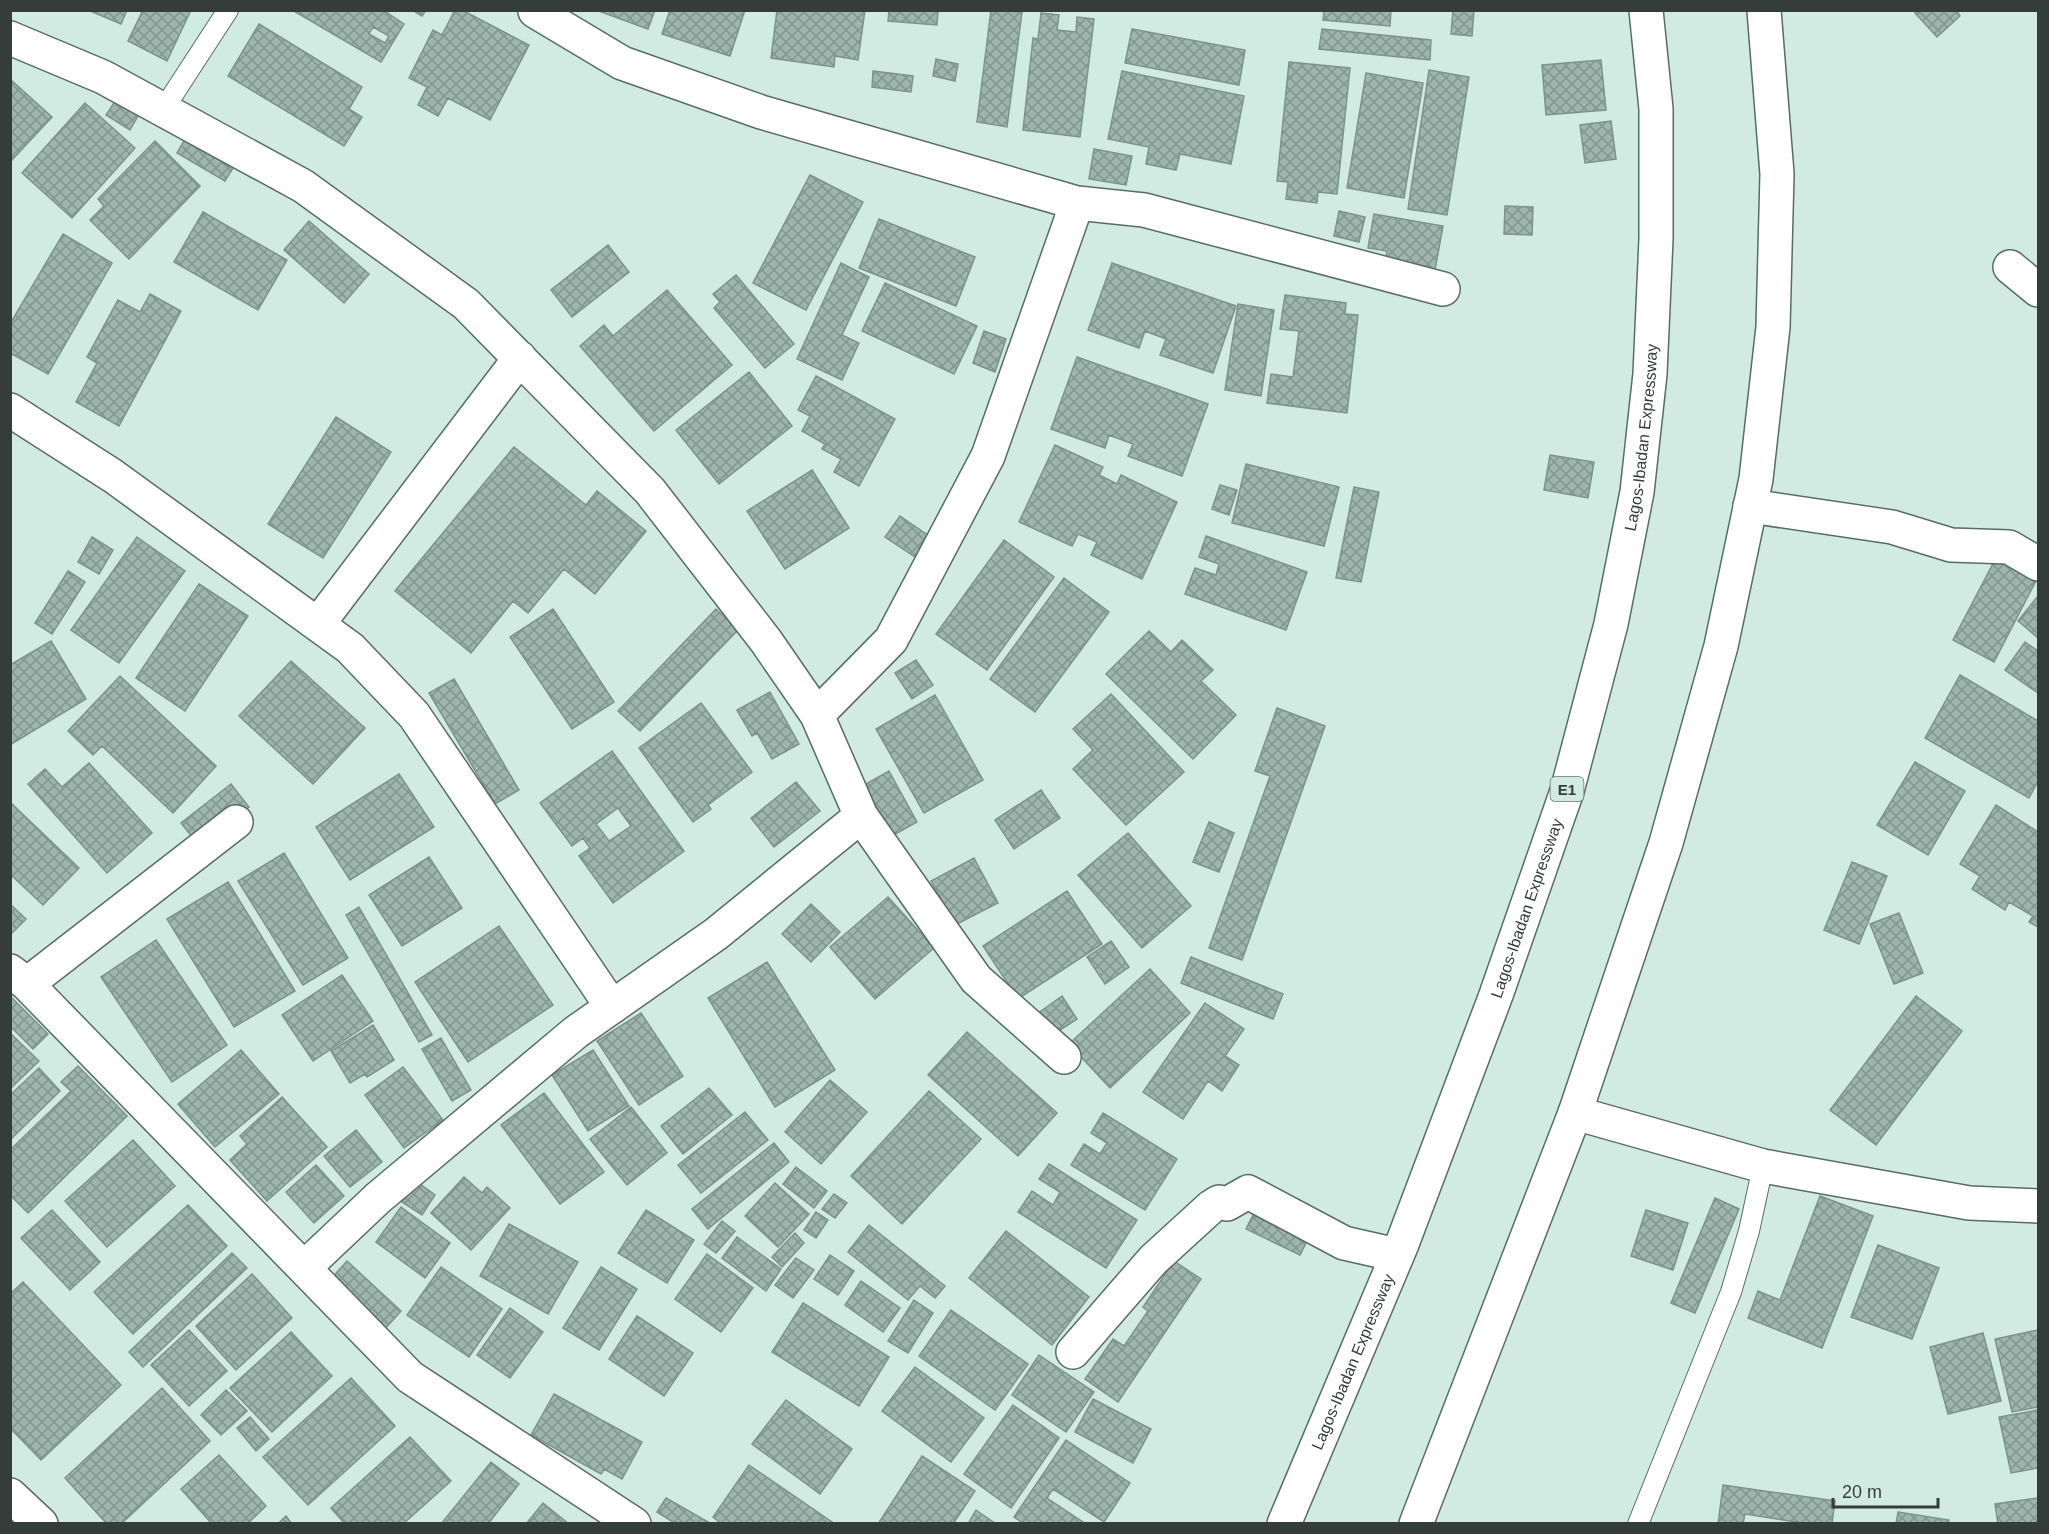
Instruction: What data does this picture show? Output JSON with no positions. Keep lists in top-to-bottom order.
{
  "streets": {
    "main road": ["Lagos-Ibadan Expressway", "E1"]
  },
  "scale_bar": "20 m"
}
